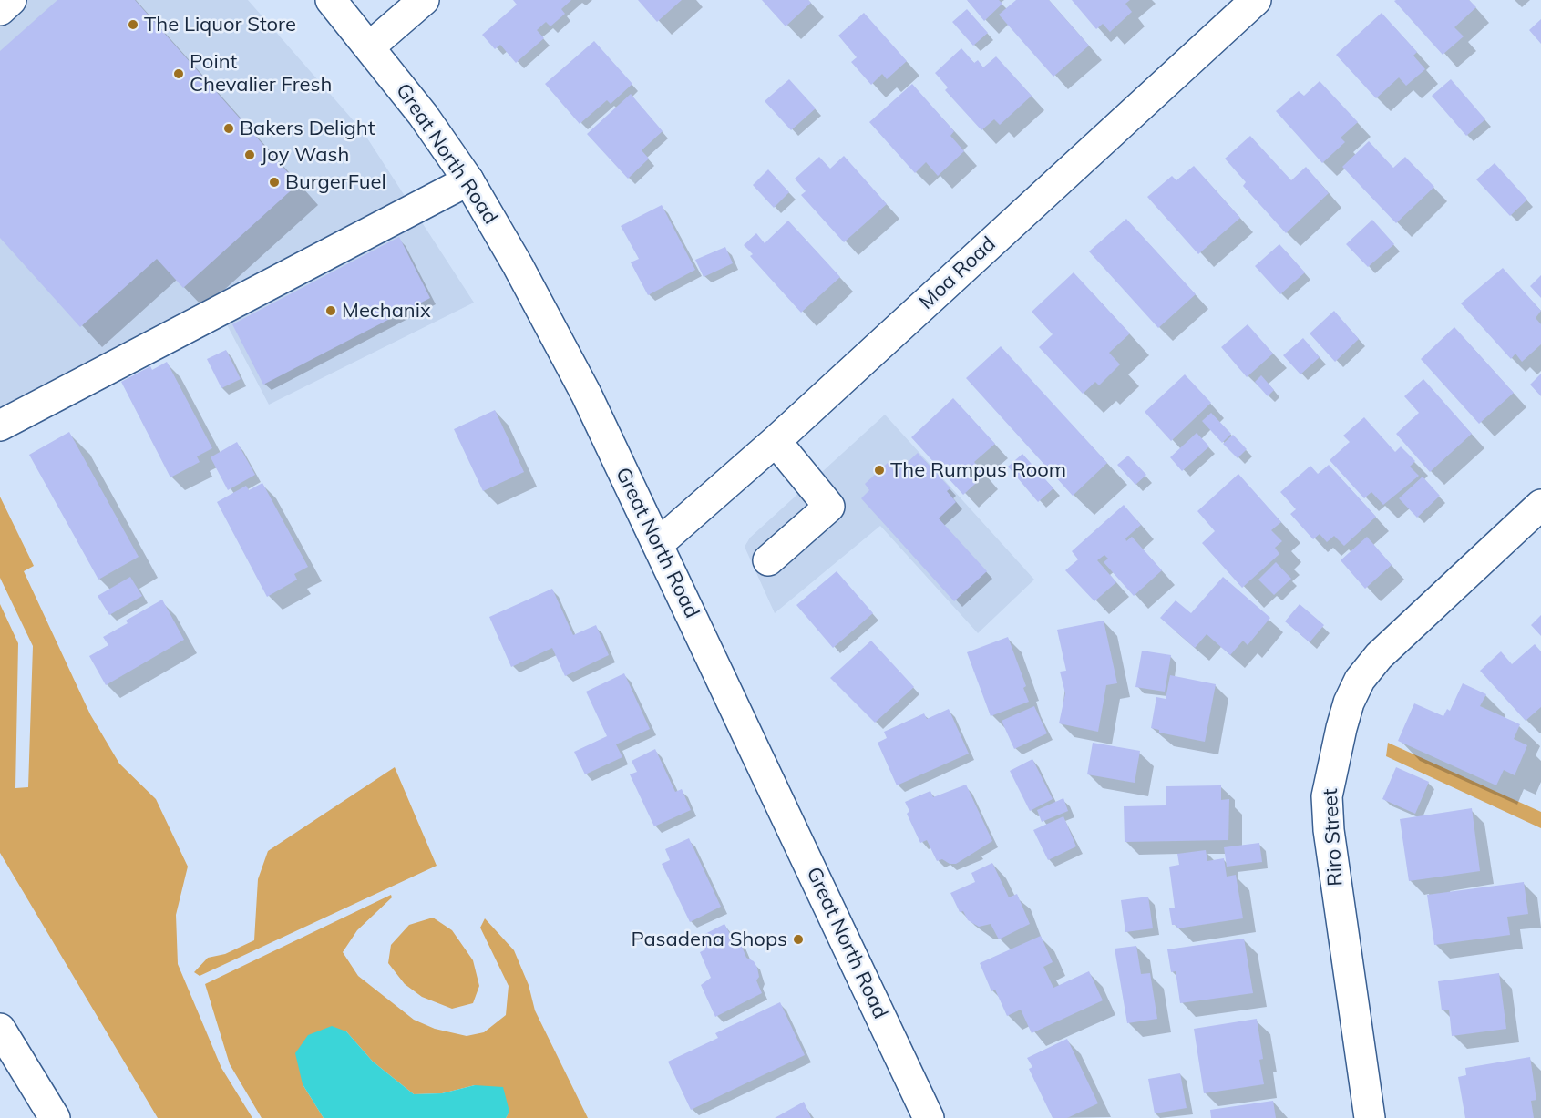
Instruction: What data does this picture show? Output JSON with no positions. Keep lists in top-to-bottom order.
{
  "streets": {
    "main road": ["Great North Road", "Moa Road", "Riro Street"]
  },
  "crossings": [
    ["Great North Road", "Moa Road"]
  ],
  "places": [
    "The Liquor Store",
    "Point Chevalier Fresh",
    "Bakers Delight",
    "Joy Wash",
    "BurgerFuel",
    "Mechanix",
    "The Rumpus Room",
    "Pasadena Shops"
  ]
}
